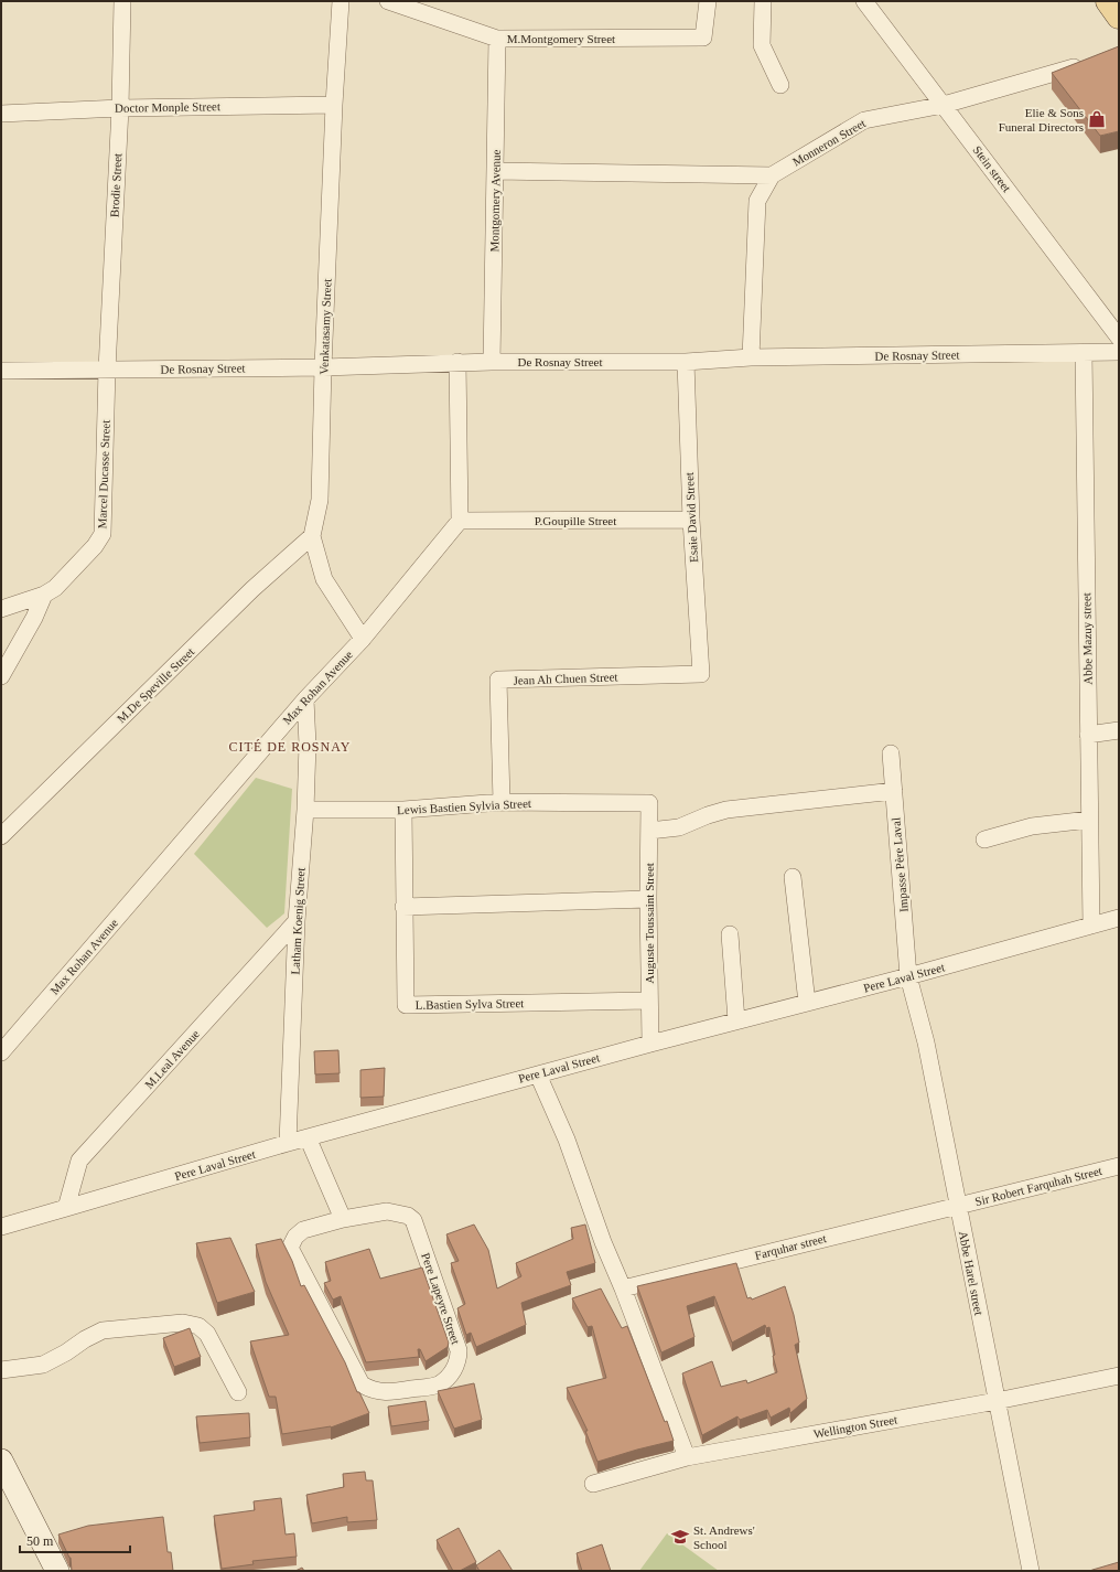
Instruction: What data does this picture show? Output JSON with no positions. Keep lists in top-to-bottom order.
{
  "streets": {
    "street": [
      "M.Montgomery Street",
      "Doctor Monple Street",
      "Monneron Street",
      "Stein street",
      "Brodie Street",
      "Montgomery Avenue",
      "Venkatasamy Street",
      "De Rosnay Street",
      "Marcel Ducasse Street",
      "Esaie David Street",
      "P.Goupille Street",
      "Abbe Mazuy street",
      "Jean Ah Chuen Street",
      "M.De Speville Street",
      "Max Rohan Avenue",
      "Lewis Bastien Sylvia Street",
      "Impasse Père Laval",
      "Latham Koenig Street",
      "Auguste Toussaint Street",
      "Pere Laval Street",
      "L.Bastien Sylva Street",
      "M.Leal Avenue",
      "Sir Robert Farquhah Street",
      "Farquhar street",
      "Abbe Harel street",
      "Pere Lapeyre Street",
      "Wellington Street"
    ]
  },
  "crossings": [
    ["M.Montgomery Street", "Montgomery Avenue"],
    ["Doctor Monple Street", "Brodie Street"],
    ["Doctor Monple Street", "Venkatasamy Street"],
    ["Monneron Street", "Stein street"],
    ["Monneron Street", "De Rosnay Street"],
    ["Brodie Street", "De Rosnay Street"],
    ["Brodie Street", "Marcel Ducasse Street"],
    ["Montgomery Avenue", "De Rosnay Street"],
    ["Venkatasamy Street", "De Rosnay Street"],
    ["Venkatasamy Street", "M.De Speville Street"],
    ["Venkatasamy Street", "Max Rohan Avenue"],
    ["De Rosnay Street", "Marcel Ducasse Street"],
    ["De Rosnay Street", "Esaie David Street"],
    ["De Rosnay Street", "Abbe Mazuy street"],
    ["Esaie David Street", "P.Goupille Street"],
    ["Esaie David Street", "Jean Ah Chuen Street"],
    ["P.Goupille Street", "Max Rohan Avenue"],
    ["Abbe Mazuy street", "Pere Laval Street"],
    ["Jean Ah Chuen Street", "Lewis Bastien Sylvia Street"],
    ["Max Rohan Avenue", "Latham Koenig Street"],
    ["Lewis Bastien Sylvia Street", "Latham Koenig Street"],
    ["Lewis Bastien Sylvia Street", "Auguste Toussaint Street"],
    ["Lewis Bastien Sylvia Street", "L.Bastien Sylva Street"],
    ["Impasse Père Laval", "Pere Laval Street"],
    ["Impasse Père Laval", "Abbe Harel street"],
    ["Latham Koenig Street", "Pere Laval Street"],
    ["Latham Koenig Street", "M.Leal Avenue"],
    ["Auguste Toussaint Street", "Pere Laval Street"],
    ["Auguste Toussaint Street", "L.Bastien Sylva Street"],
    ["Pere Laval Street", "M.Leal Avenue"],
    ["Pere Laval Street", "Abbe Harel street"],
    ["Sir Robert Farquhah Street", "Farquhar street"],
    ["Sir Robert Farquhah Street", "Abbe Harel street"],
    ["Farquhar street", "Abbe Harel street"],
    ["Abbe Harel street", "Wellington Street"]
  ],
  "districts": ["CITÉ DE ROSNAY"],
  "places": {
    "shop": ["Elie & Sons Funeral Directors"],
    "school or university": ["St. Andrews' School"]
  },
  "scale_bar": "50 m"
}
